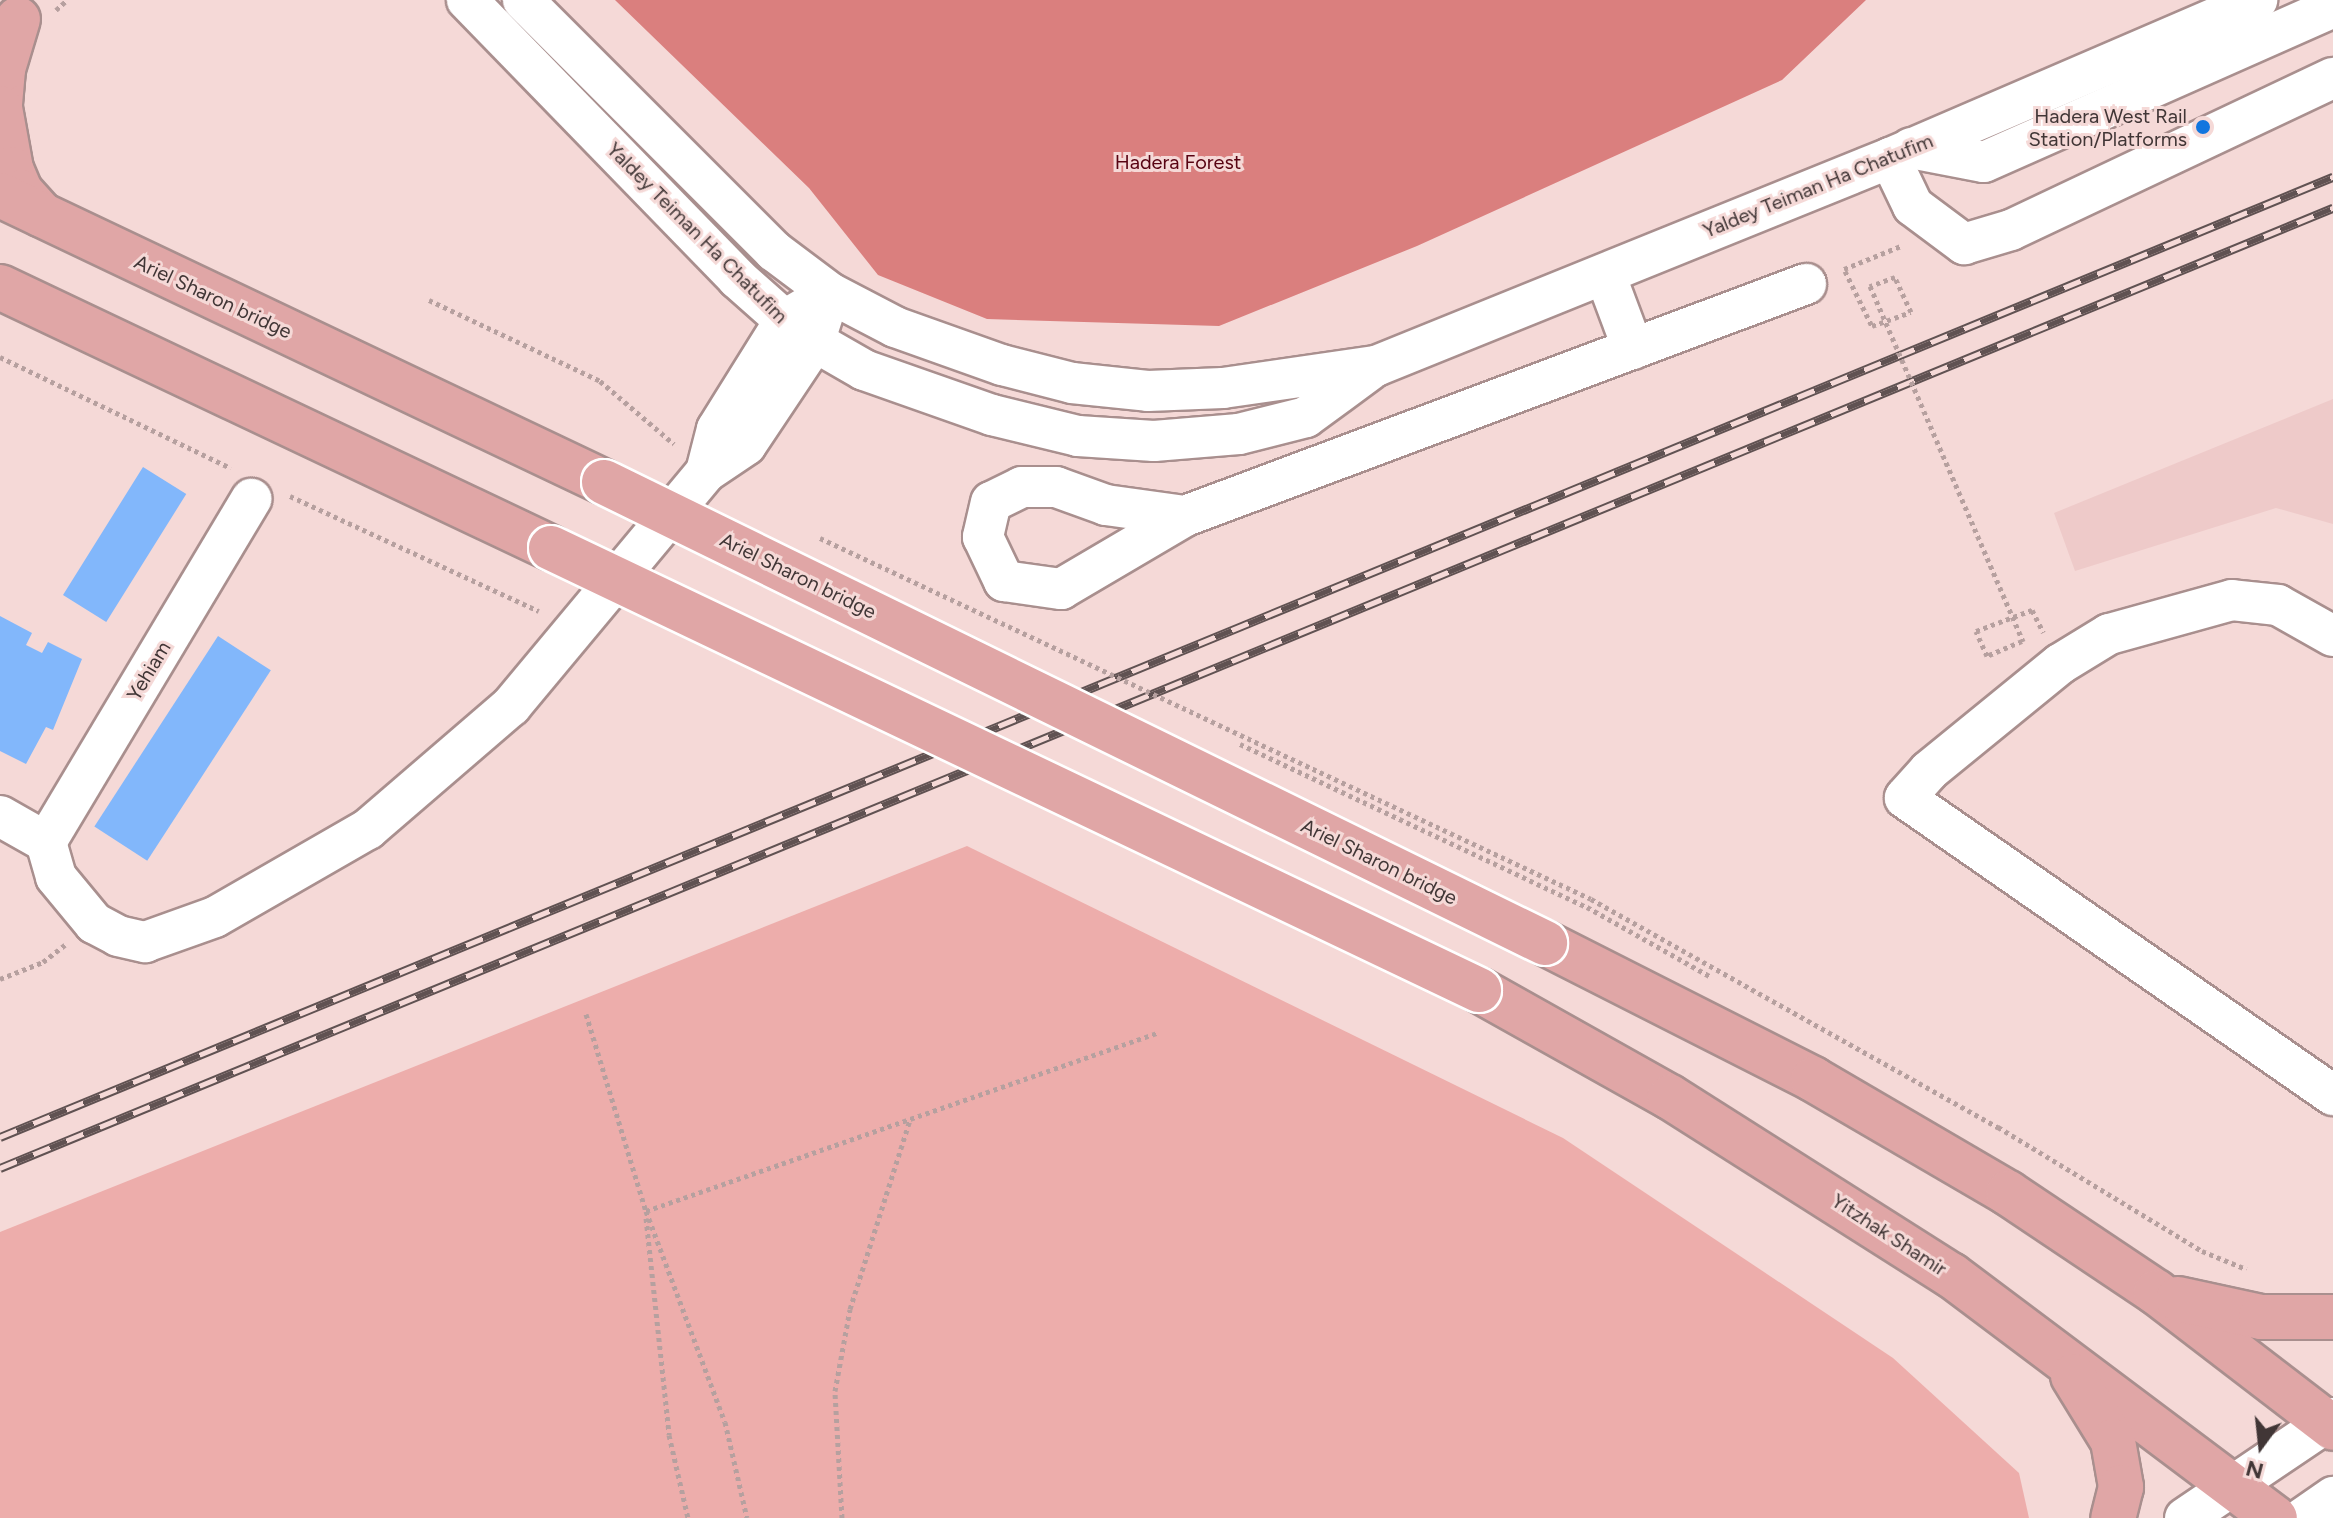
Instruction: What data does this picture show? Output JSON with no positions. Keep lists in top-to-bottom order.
{
  "streets": {
    "main road": ["Ariel Sharon bridge", "Yitzhak Shamir"],
    "street": ["Yaldey Teiman Ha Chatufim", "Yehiam"]
  },
  "parks": ["Hadera Forest"],
  "places": ["Hadera West Rail Station/Platforms"],
  "north": "bottom"
}
